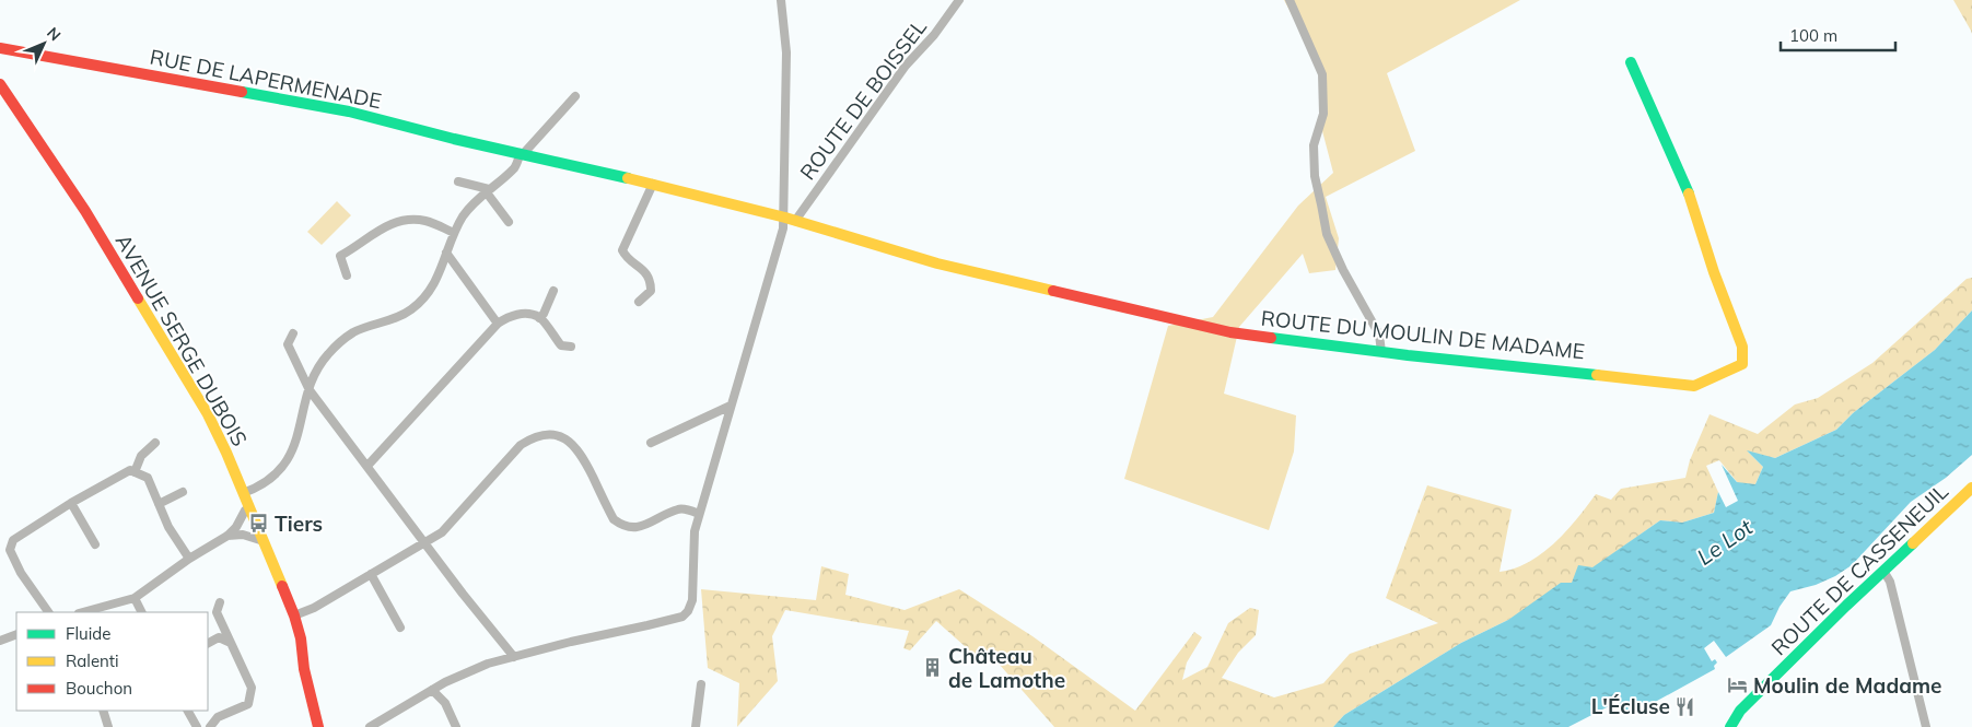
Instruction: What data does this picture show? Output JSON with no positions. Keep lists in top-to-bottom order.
{
  "streets": {
    "street": [
      "RUE DE LAPERMENADE",
      "ROUTE DE BOISSEL",
      "ROUTE DU MOULIN DE MADAME",
      "AVENUE SERGE DUBOIS",
      "ROUTE DE CASSENEUIL"
    ]
  },
  "crossings": [
    ["RUE DE LAPERMENADE", "ROUTE DE BOISSEL"],
    ["RUE DE LAPERMENADE", "ROUTE DU MOULIN DE MADAME"],
    ["ROUTE DE BOISSEL", "ROUTE DU MOULIN DE MADAME"]
  ],
  "water": ["Le Lot"],
  "places": {
    "bus stop": ["Tiers"],
    "building": ["Château de Lamothe"],
    "hotel": ["Moulin de Madame"],
    "restaurant": ["L'Écluse"]
  },
  "legend": ["Fluide", "Ralenti", "Bouchon"],
  "scale_bar": "100 m",
  "north": "top right"
}
